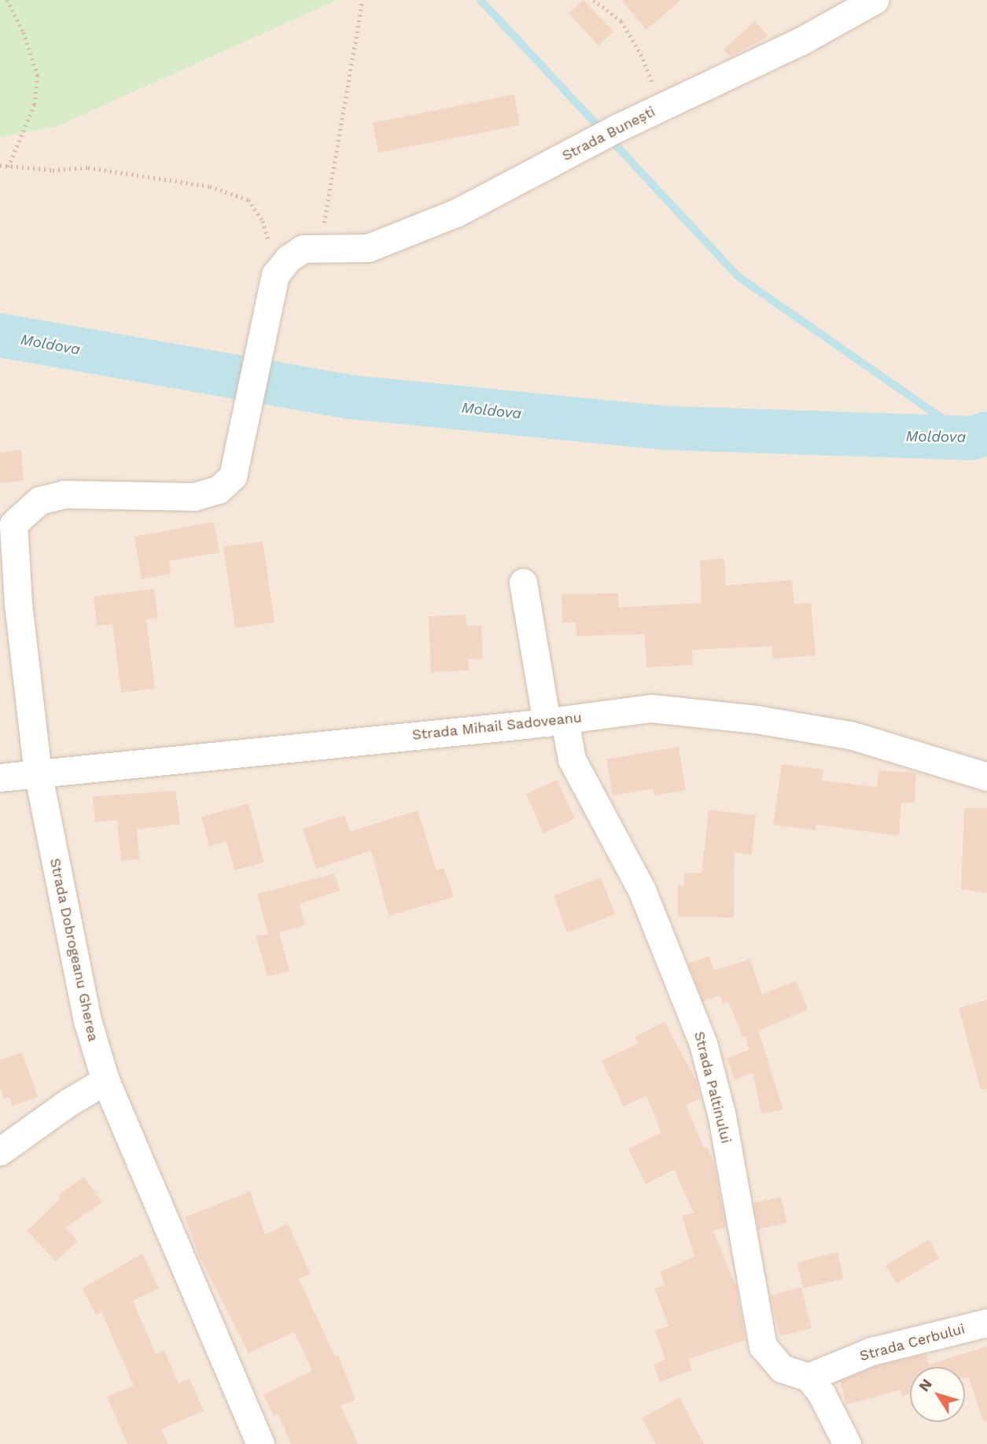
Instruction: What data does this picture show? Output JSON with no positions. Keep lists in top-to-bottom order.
{
  "streets": {
    "street": [
      "Strada Bunești",
      "Strada Mihail Sadoveanu",
      "Strada Dobrogeanu Gherea",
      "Strada Paltinului",
      "Strada Cerbului"
    ]
  },
  "crossings": [
    ["Strada Bunești", "Strada Dobrogeanu Gherea"],
    ["Strada Mihail Sadoveanu", "Strada Dobrogeanu Gherea"],
    ["Strada Mihail Sadoveanu", "Strada Paltinului"],
    ["Strada Paltinului", "Strada Cerbului"]
  ],
  "water": ["Moldova"],
  "north": "top left"
}
